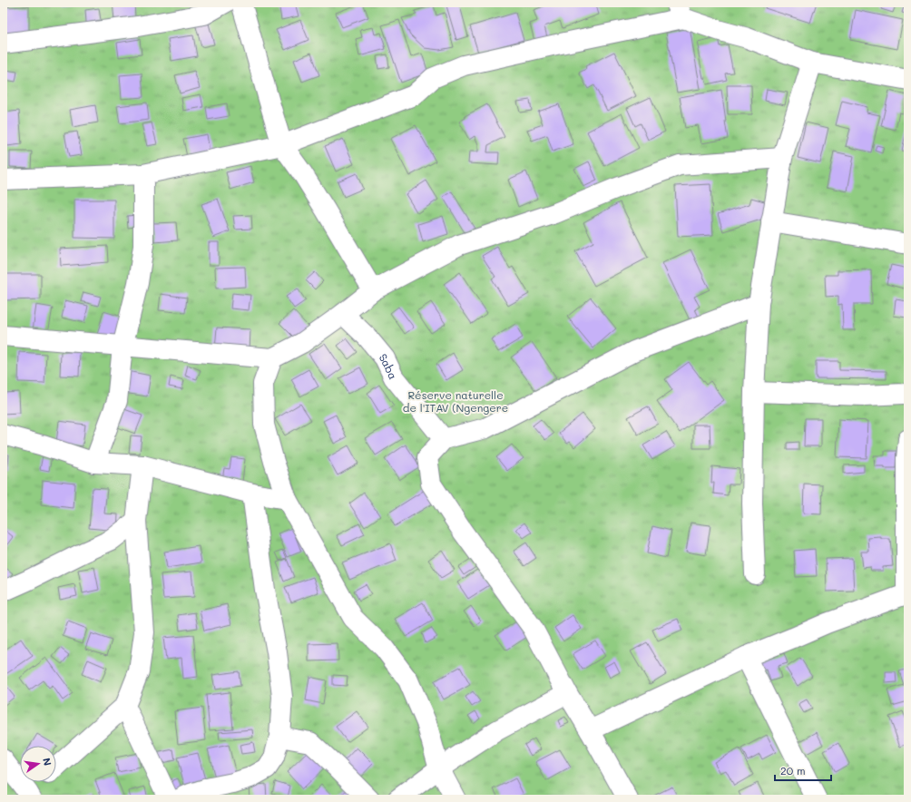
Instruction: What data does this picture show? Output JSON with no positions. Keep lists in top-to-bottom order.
{
  "streets": {
    "street": ["Saba"]
  },
  "parks": ["Réserve naturelle de l'ITAV (Ngengere"],
  "scale_bar": "20 m",
  "north": "right"
}
